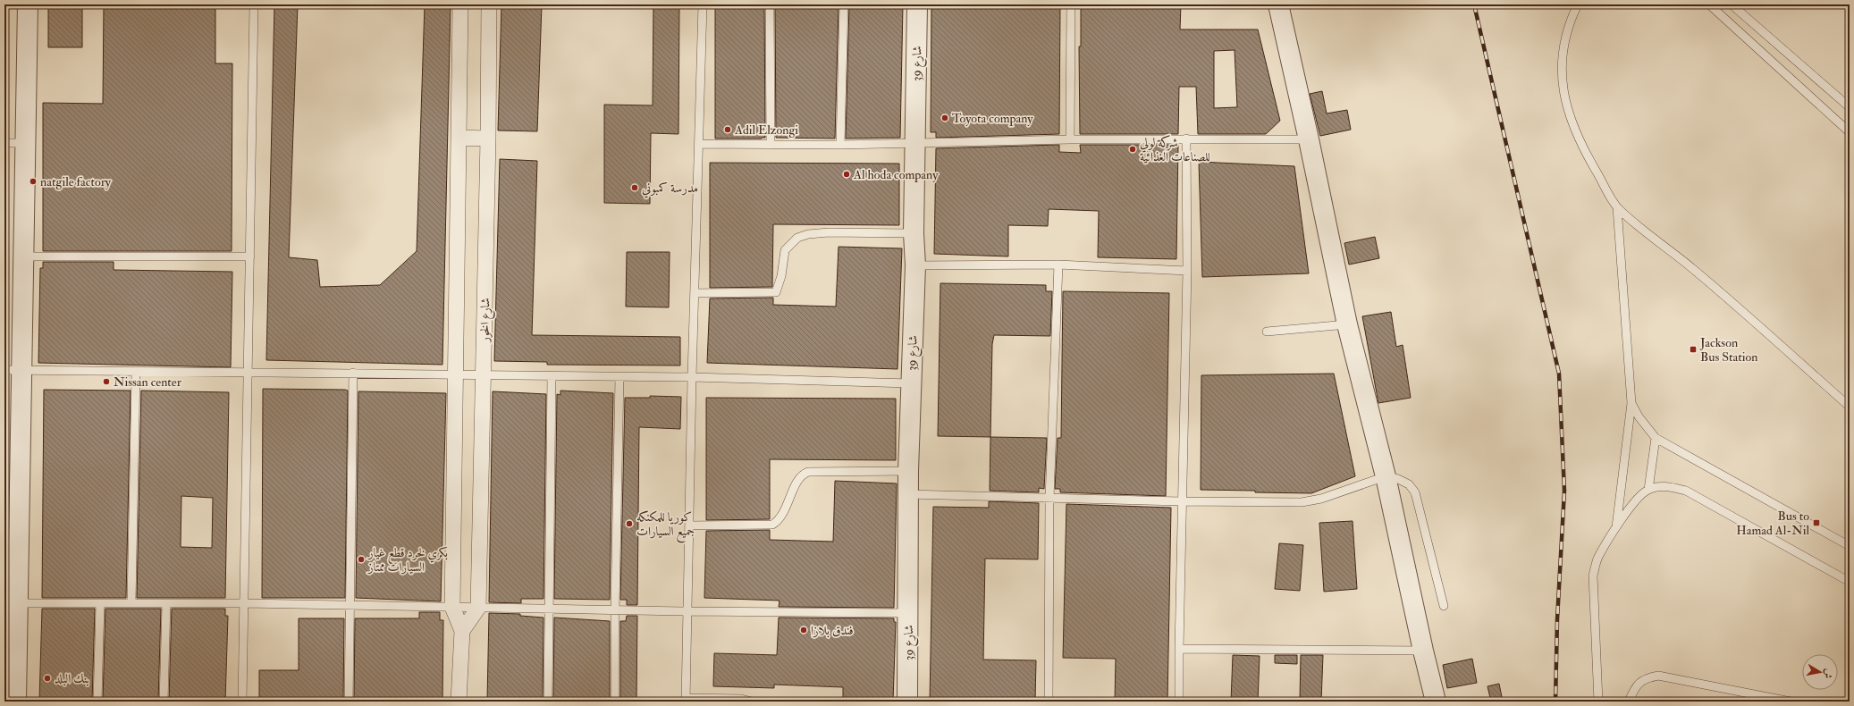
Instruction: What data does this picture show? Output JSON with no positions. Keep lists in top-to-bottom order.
{
  "streets": {
    "street": ["شارع 39", "شارع الخور"]
  },
  "places": {
    "other": [
      "Toyota company",
      "Adil Elzongi",
      "شركة لولي للصناعات الغذائية",
      "Al hoda company",
      "natgile factory",
      "مدرسة كمبوني",
      "Nissan center",
      "كوريا للمكنكه جميع السيارات",
      "بكري لخرد قطع غيار السيارات ممتاز",
      "فندق بلازا",
      "بنك البلد"
    ],
    "transit": ["Jackson Bus Station", "Bus to Hamad Al-Nil"]
  },
  "north": "right"
}
